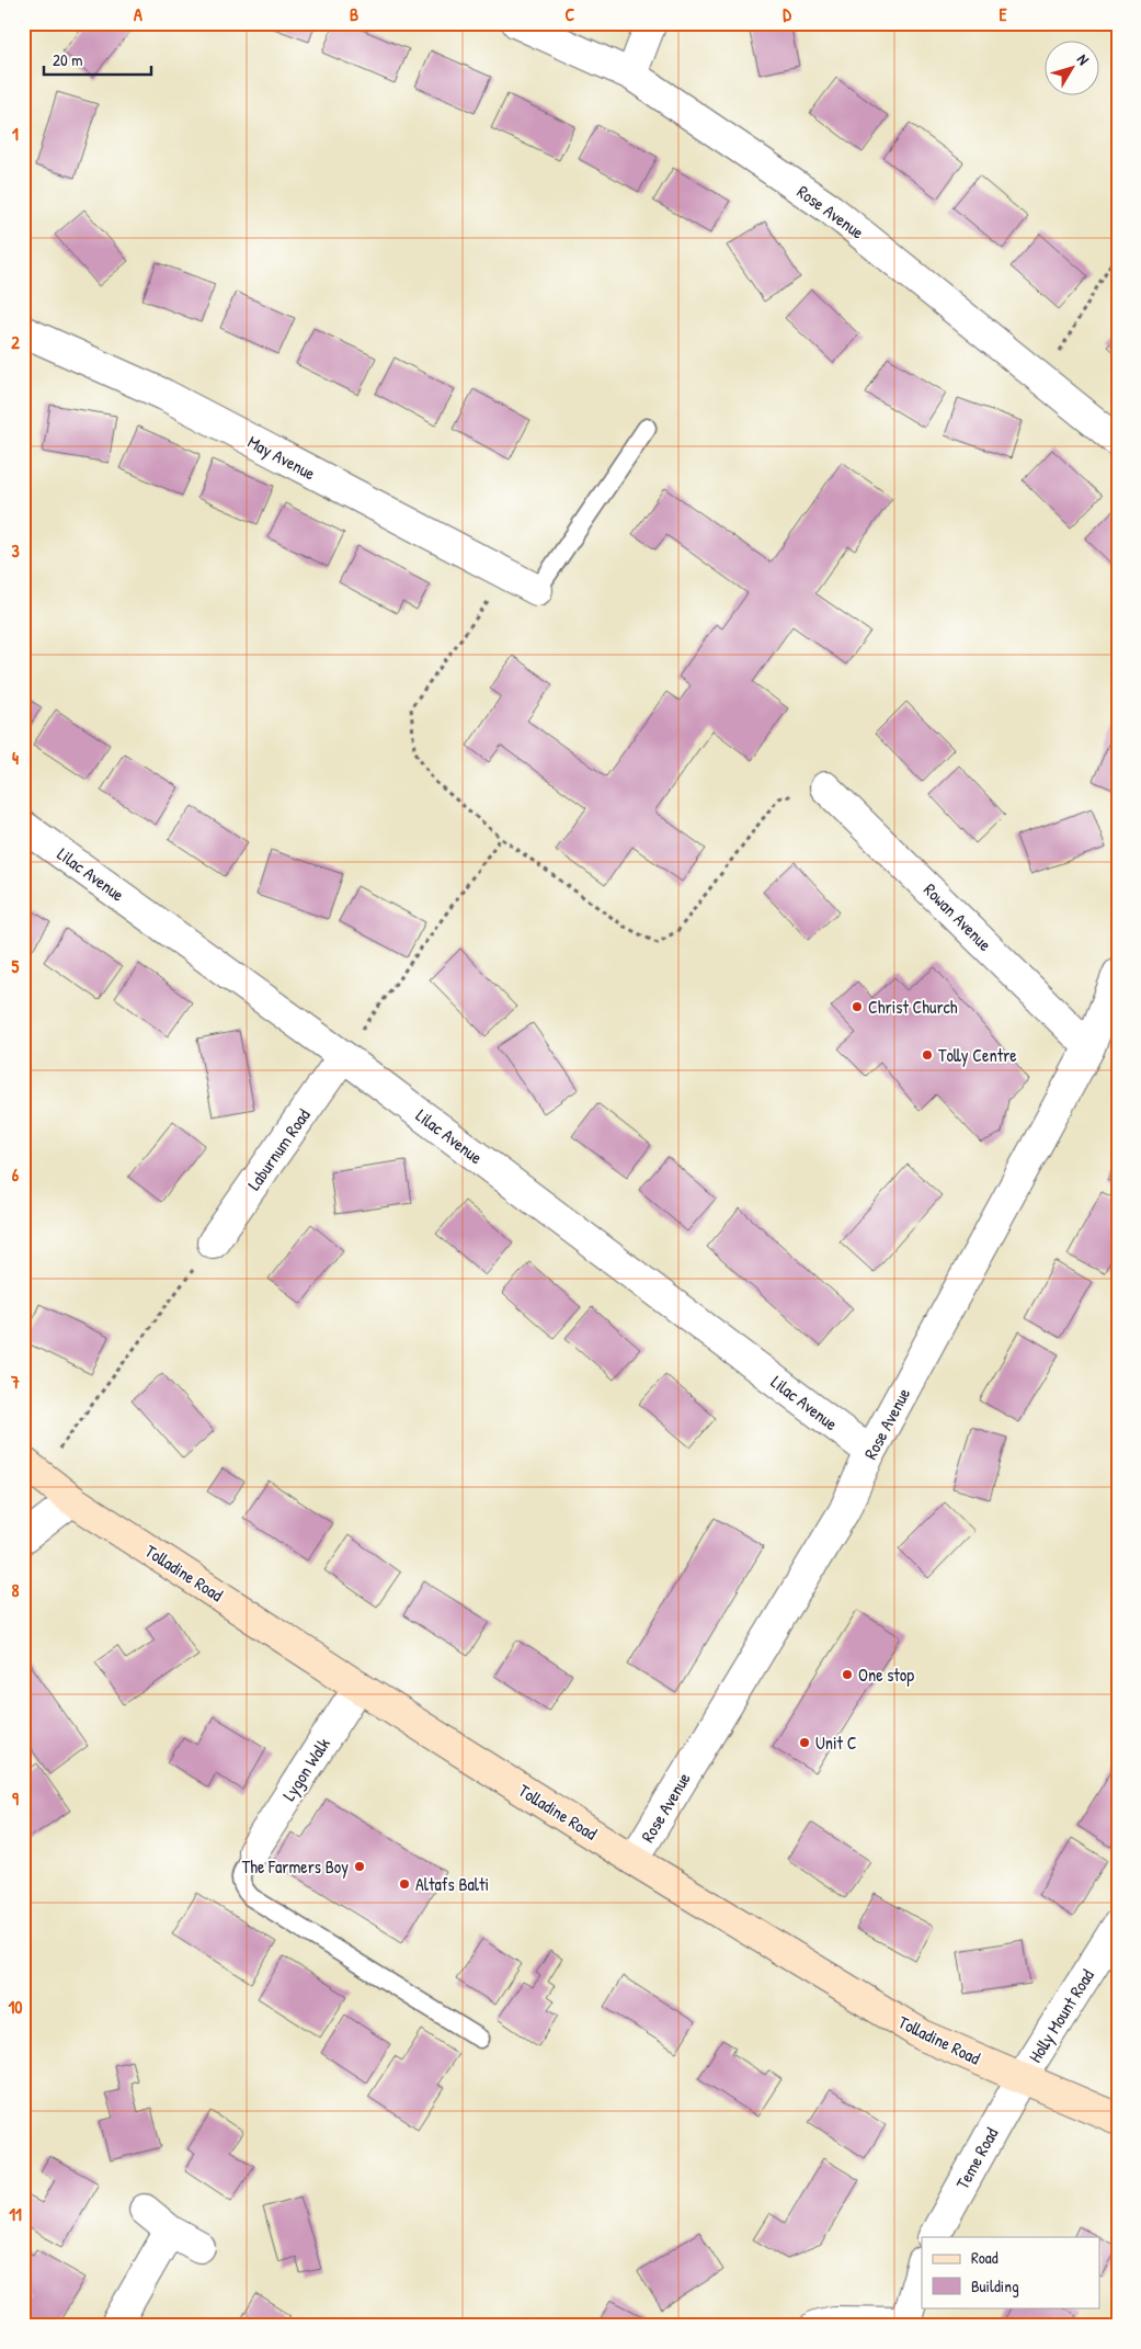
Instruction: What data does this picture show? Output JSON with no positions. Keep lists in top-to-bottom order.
{
  "streets": {
    "main road": ["Tolladine Road"],
    "street": [
      "Rose Avenue",
      "May Avenue",
      "Lilac Avenue",
      "Rowan Avenue",
      "Laburnum Road",
      "Lygon Walk",
      "Holly Mount Road",
      "Teme Road"
    ]
  },
  "crossings": [
    ["Rose Avenue", "Lilac Avenue"],
    ["Rose Avenue", "Rowan Avenue"],
    ["Rose Avenue", "Tolladine Road"],
    ["Lilac Avenue", "Laburnum Road"],
    ["Tolladine Road", "Lygon Walk"],
    ["Tolladine Road", "Holly Mount Road"],
    ["Tolladine Road", "Teme Road"],
    ["Holly Mount Road", "Teme Road"]
  ],
  "places": [
    "Christ Church",
    "Tolly Centre",
    "One stop",
    "Unit C",
    "The Farmers Boy",
    "Altafs Balti"
  ],
  "legend": ["Road", "Building"],
  "scale_bar": "20 m",
  "north": "top right",
  "grid": {
    "columns": [
      "A",
      "B",
      "C",
      "D",
      "E"
    ],
    "rows": [
      "1",
      "2",
      "3",
      "4",
      "5",
      "6",
      "7",
      "8",
      "9",
      "10",
      "11"
    ]
  }
}
